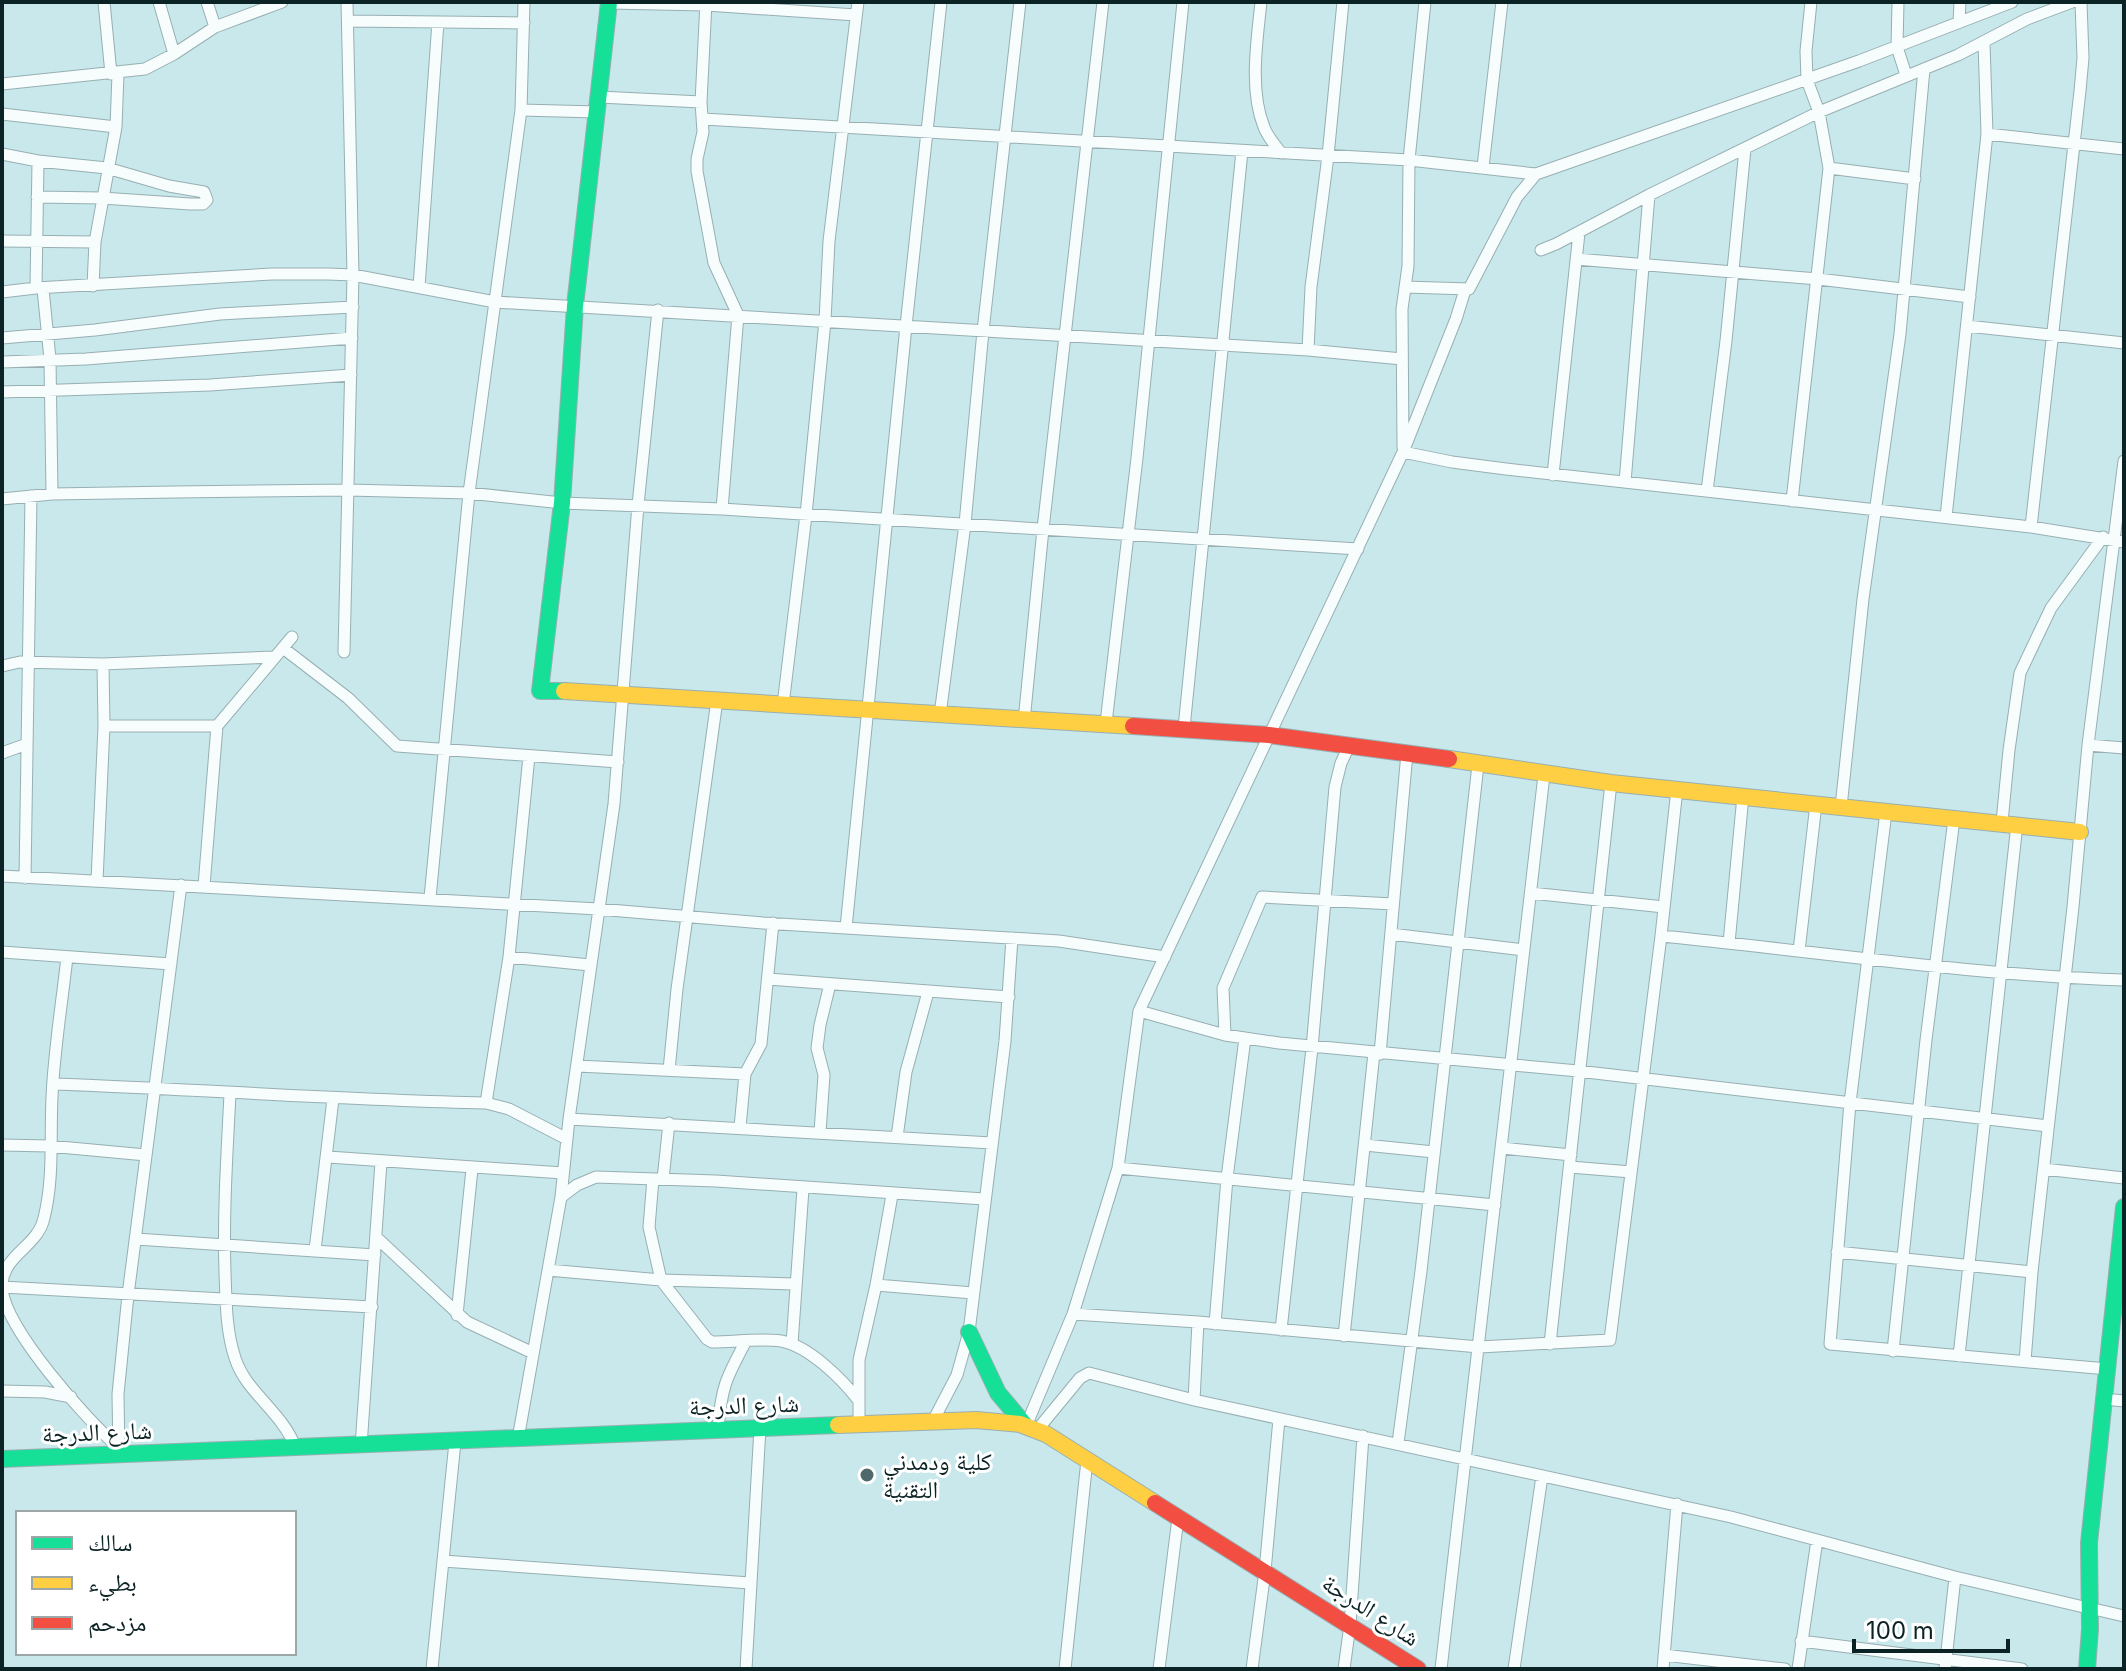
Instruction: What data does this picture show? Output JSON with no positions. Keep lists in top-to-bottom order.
{
  "streets": {
    "street": ["شارع الدرجة"]
  },
  "places": ["كلية ودمدني التقنية"],
  "legend": ["سالك", "بطيء", "مزدحم"],
  "scale_bar": "100 m"
}
